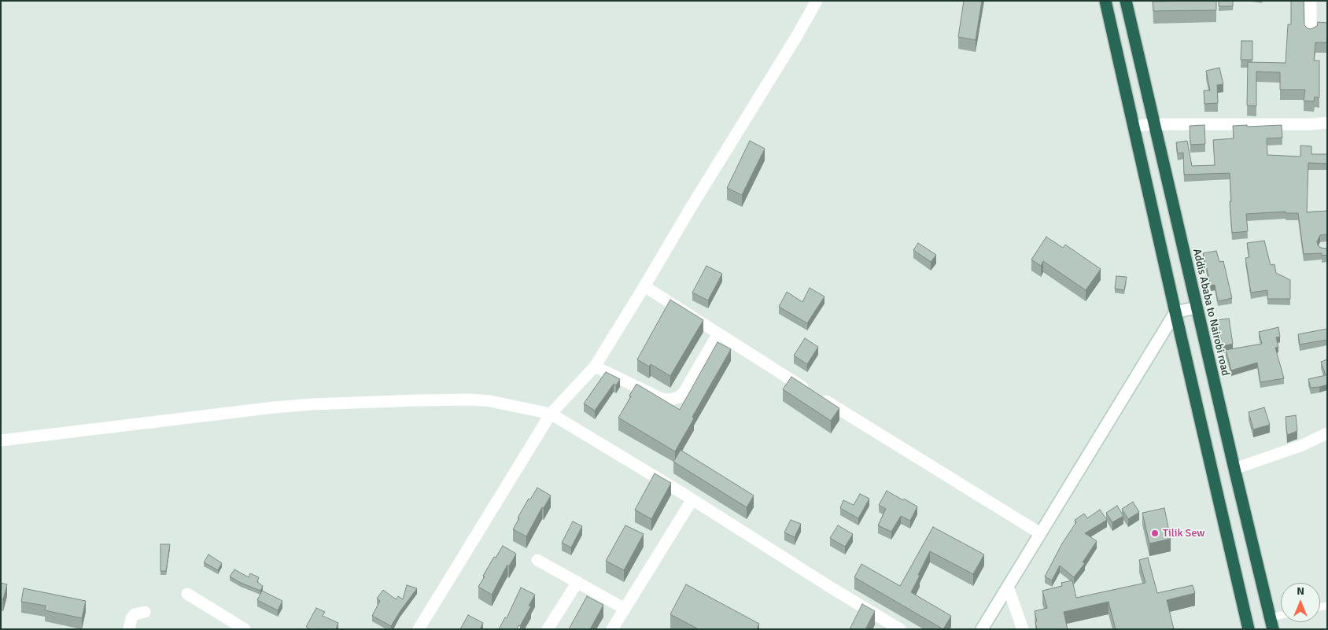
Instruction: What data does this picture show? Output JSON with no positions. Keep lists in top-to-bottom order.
{
  "streets": {
    "highway": ["Addis Ababa to Nairobi road"]
  },
  "places": ["Tilik Sew"],
  "north": "top"
}
